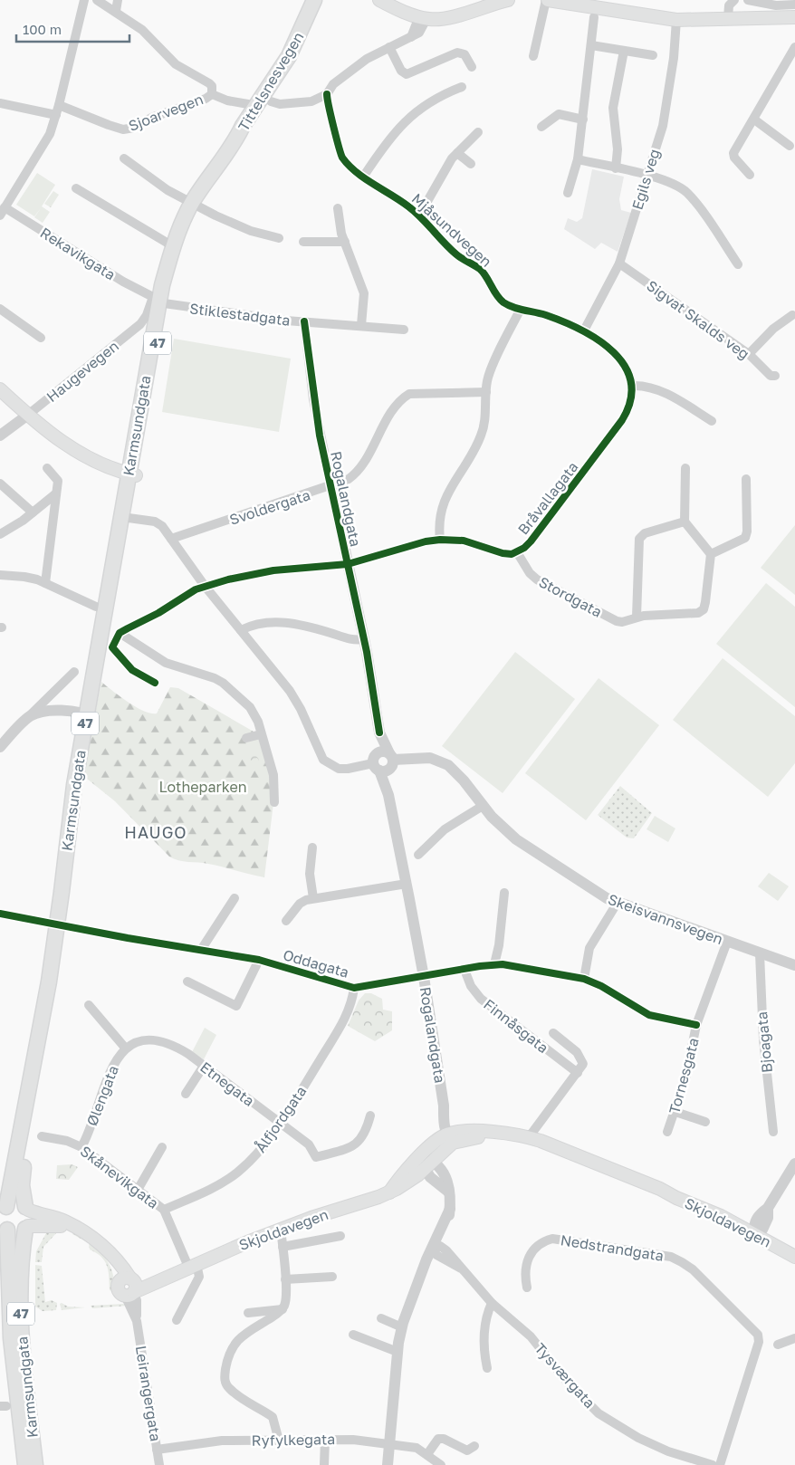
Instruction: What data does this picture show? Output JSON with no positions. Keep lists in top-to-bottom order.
{
  "streets": {
    "main road": [
      "Tittelsnesvegen",
      "47",
      "Karmsundgata",
      "Skjoldavegen"
    ],
    "street": [
      "Sjoarvegen",
      "Egils veg",
      "Mjåsundvegen",
      "Rekavikgata",
      "Stiklestadgata",
      "Sigvat Skalds veg",
      "Haugevegen",
      "Bråvallagata",
      "Rogalandgata",
      "Svoldergata",
      "Stordgata",
      "Skeisvannsvegen",
      "Oddagata",
      "Finnåsgata",
      "Bjoagata",
      "Tornesgata",
      "Etnegata",
      "Ølengata",
      "Ålfjordgata",
      "Skånevikgata",
      "Nedstrandgata",
      "Tysværgata",
      "Leirangergata",
      "Ryfylkegata"
    ]
  },
  "crossings": [
    ["Tittelsnesvegen", "Karmsundgata"],
    ["Egils veg", "Mjåsundvegen"],
    ["Egils veg", "Sigvat Skalds veg"],
    ["Mjåsundvegen", "Bråvallagata"],
    ["Rekavikgata", "Stiklestadgata"],
    ["Rekavikgata", "Haugevegen"],
    ["Rekavikgata", "Karmsundgata"],
    ["Stiklestadgata", "Haugevegen"],
    ["Stiklestadgata", "Karmsundgata"],
    ["Stiklestadgata", "Rogalandgata"],
    ["47", "Karmsundgata"],
    ["Haugevegen", "Karmsundgata"],
    ["Bråvallagata", "Rogalandgata"],
    ["Bråvallagata", "Stordgata"],
    ["Rogalandgata", "Svoldergata"],
    ["Rogalandgata", "Skeisvannsvegen"],
    ["Rogalandgata", "Oddagata"],
    ["Rogalandgata", "Skjoldavegen"],
    ["Skeisvannsvegen", "Bjoagata"],
    ["Skeisvannsvegen", "Tornesgata"],
    ["Oddagata", "Finnåsgata"],
    ["Oddagata", "Tornesgata"],
    ["Oddagata", "Ålfjordgata"],
    ["Etnegata", "Ølengata"],
    ["Etnegata", "Ålfjordgata"],
    ["Ølengata", "Skånevikgata"],
    ["Ålfjordgata", "Skånevikgata"],
    ["Skånevikgata", "Skjoldavegen"],
    ["Skjoldavegen", "Leirangergata"],
    ["Leirangergata", "Ryfylkegata"]
  ],
  "districts": ["HAUGO"],
  "parks": ["Lotheparken"],
  "scale_bar": "100 m"
}
